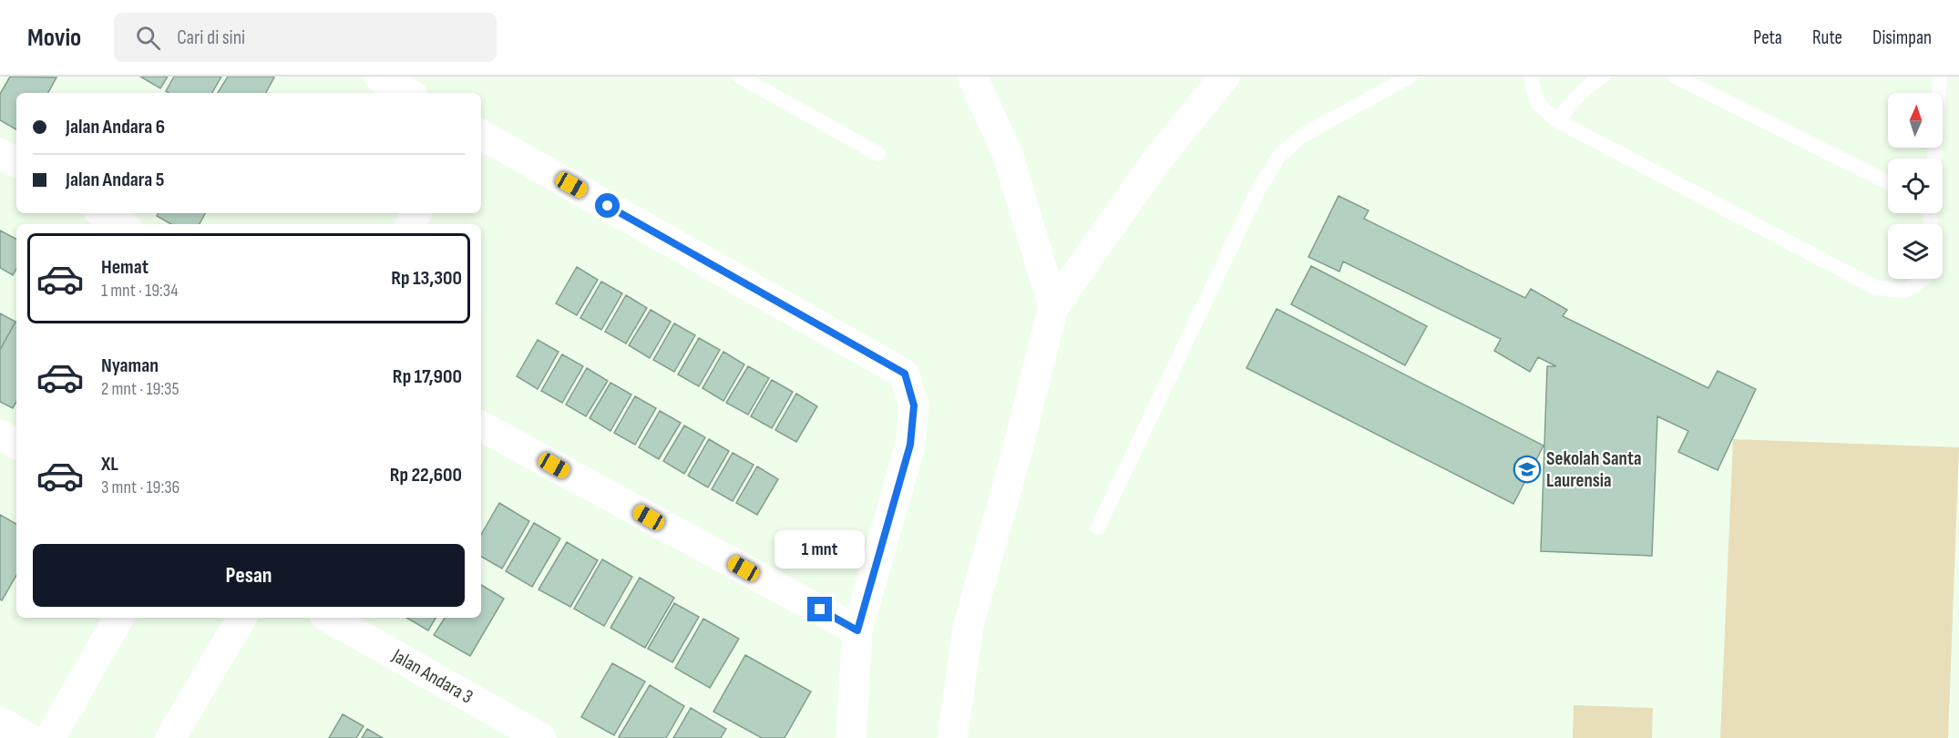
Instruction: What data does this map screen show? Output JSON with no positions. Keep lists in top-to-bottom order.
{
  "streets": {
    "street": ["Jalan Andara 3"]
  },
  "places": {
    "school or university": ["Sekolah Santa Laurensia"]
  },
  "north": "top",
  "page": {
    "header": "Movio",
    "search": "Cari di sini",
    "nav": ["Peta", "Rute", "Disimpan"],
    "banner": ["Jalan Andara 6", "Jalan Andara 5"],
    "list": [
      {
        "name": "Hemat",
        "note": "1 mnt · 19:34",
        "value": "Rp 13,300"
      },
      {
        "name": "Nyaman",
        "note": "2 mnt · 19:35",
        "value": "Rp 17,900"
      },
      {
        "name": "XL",
        "note": "3 mnt · 19:36",
        "value": "Rp 22,600"
      }
    ],
    "bubble": "1 mnt",
    "buttons": "Pesan"
  }
}
